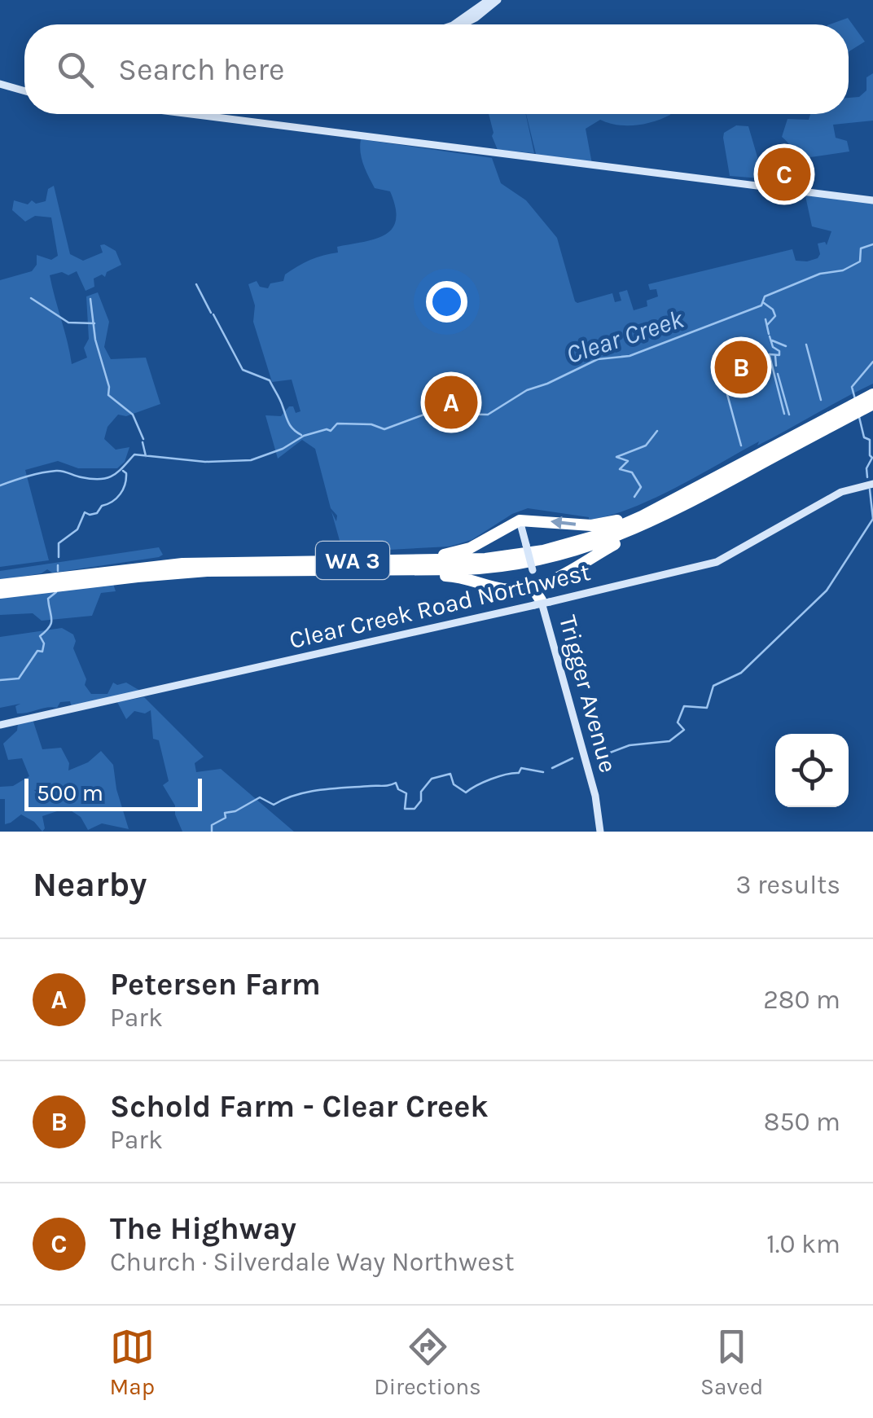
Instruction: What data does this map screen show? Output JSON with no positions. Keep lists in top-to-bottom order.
{
  "streets": {
    "highway": ["WA 3"],
    "main road": ["Clear Creek Road Northwest", "Trigger Avenue"]
  },
  "crossings": [
    ["Clear Creek Road Northwest", "Trigger Avenue"]
  ],
  "water": ["Clear Creek"],
  "scale_bar": "500 m",
  "page": {
    "search": "Search here",
    "pins": ["C", "B", "A"],
    "scale": "500 m",
    "heading": ["Nearby", "3 results"],
    "list": [
      {
        "mark": "A",
        "name": "Petersen Farm",
        "note": "Park",
        "value": "280 m"
      },
      {
        "mark": "B",
        "name": "Schold Farm - Clear Creek",
        "note": "Park",
        "value": "850 m"
      },
      {
        "mark": "C",
        "name": "The Highway",
        "note": "Church · Silverdale Way Northwest",
        "value": "1.0 km"
      }
    ],
    "nav": ["Map", "Directions", "Saved"]
  }
}
